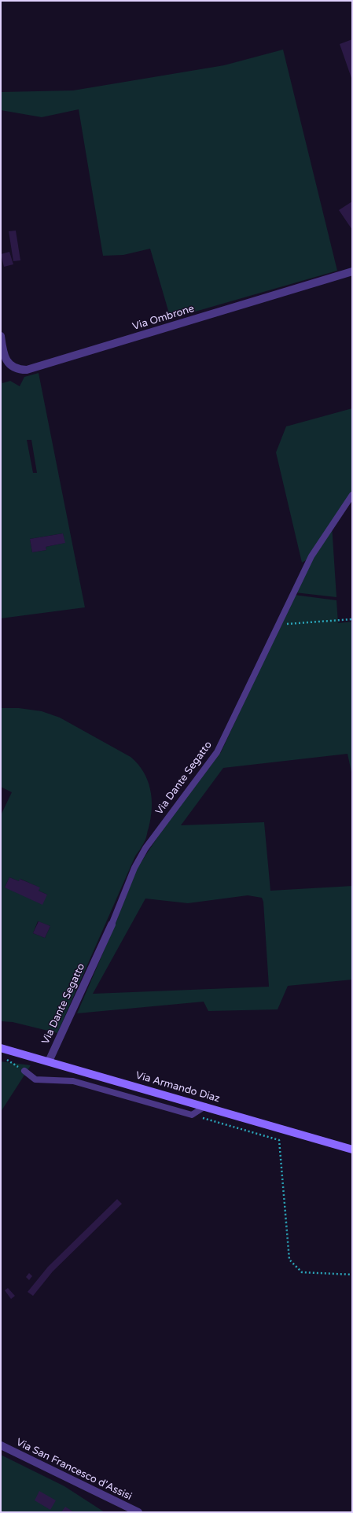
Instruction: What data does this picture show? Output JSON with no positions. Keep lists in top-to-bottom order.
{
  "streets": {
    "street": [
      "Via Ombrone",
      "Via Dante Segatto",
      "Via Armando Diaz",
      "Via San Francesco d'Assisi"
    ]
  },
  "crossings": [
    ["Via Dante Segatto", "Via Armando Diaz"]
  ]
}
